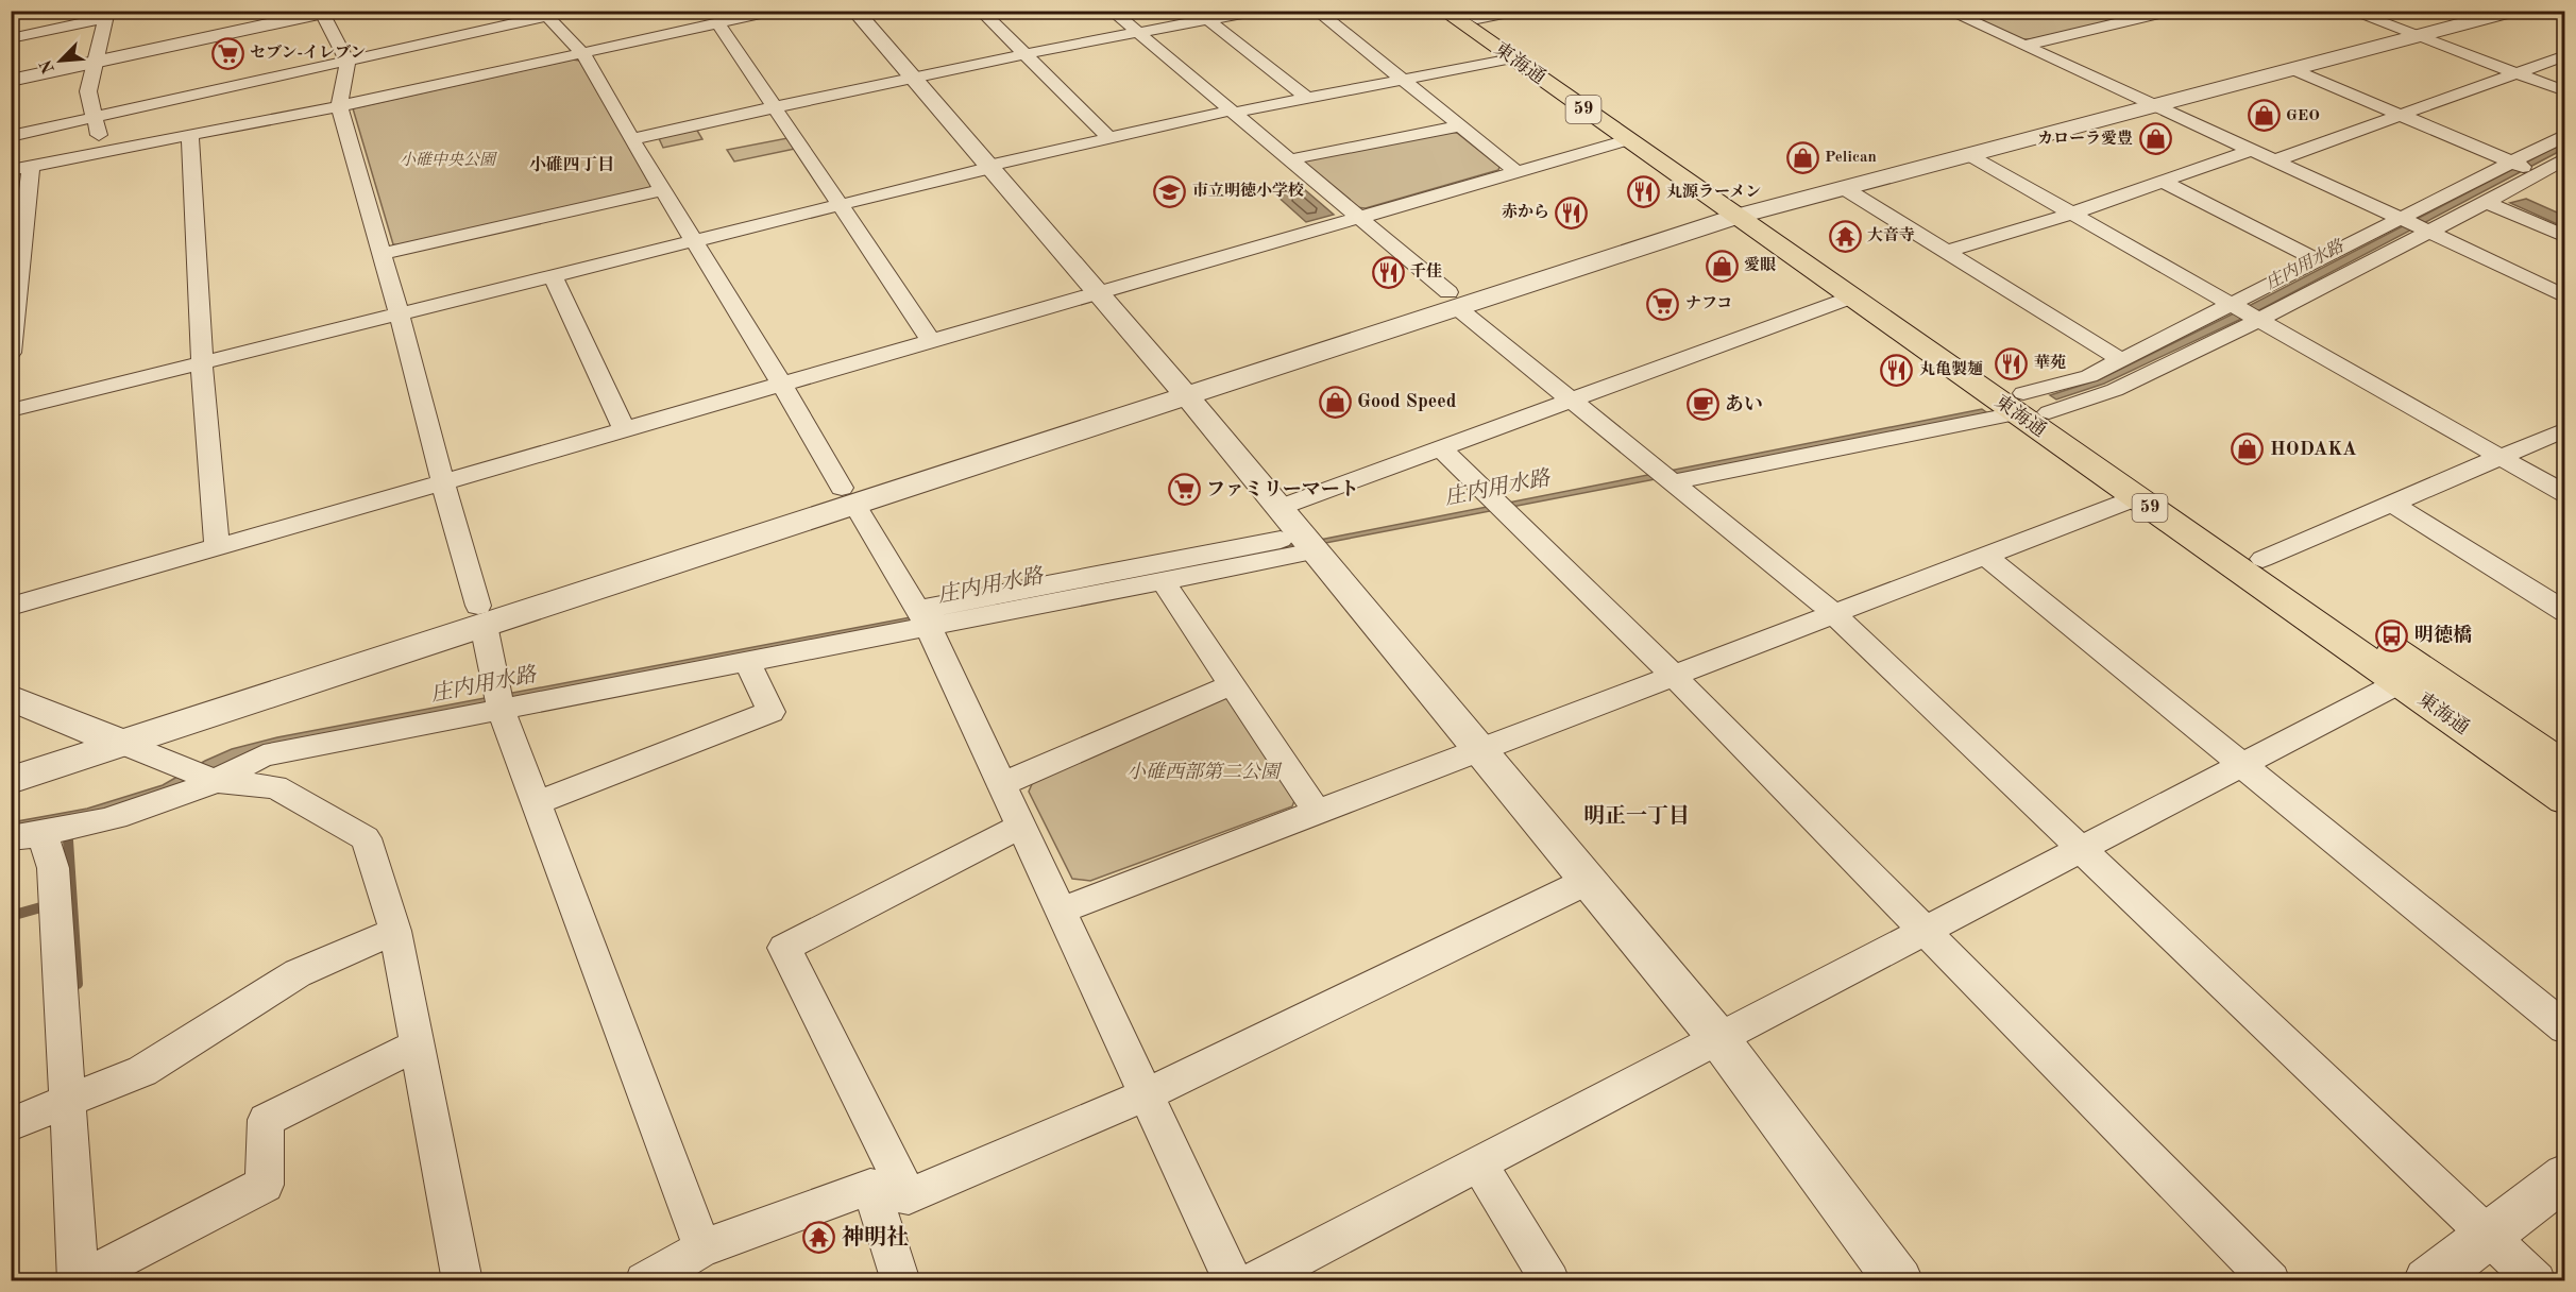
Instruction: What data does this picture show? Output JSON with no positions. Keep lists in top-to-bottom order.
{
  "streets": {
    "main road": ["東海通", "59"]
  },
  "districts": ["小碓四丁目", "明正一丁目"],
  "water": ["庄内用水路"],
  "parks": ["小碓中央公園", "小碓西部第二公園"],
  "places": {
    "supermarket": ["セブン-イレブン", "ナフコ", "ファミリーマート"],
    "shop": [
      "GEO",
      "カローラ愛豊",
      "Pelican",
      "愛眼",
      "Good Speed",
      "HODAKA"
    ],
    "school or university": ["市立明徳小学校"],
    "restaurant": [
      "丸源ラーメン",
      "赤から",
      "千佳",
      "華苑",
      "丸亀製麺"
    ],
    "temple": ["大音寺", "神明社"],
    "cafe": ["あい"],
    "bus stop": ["明徳橋"]
  },
  "north": "bottom left"
}
